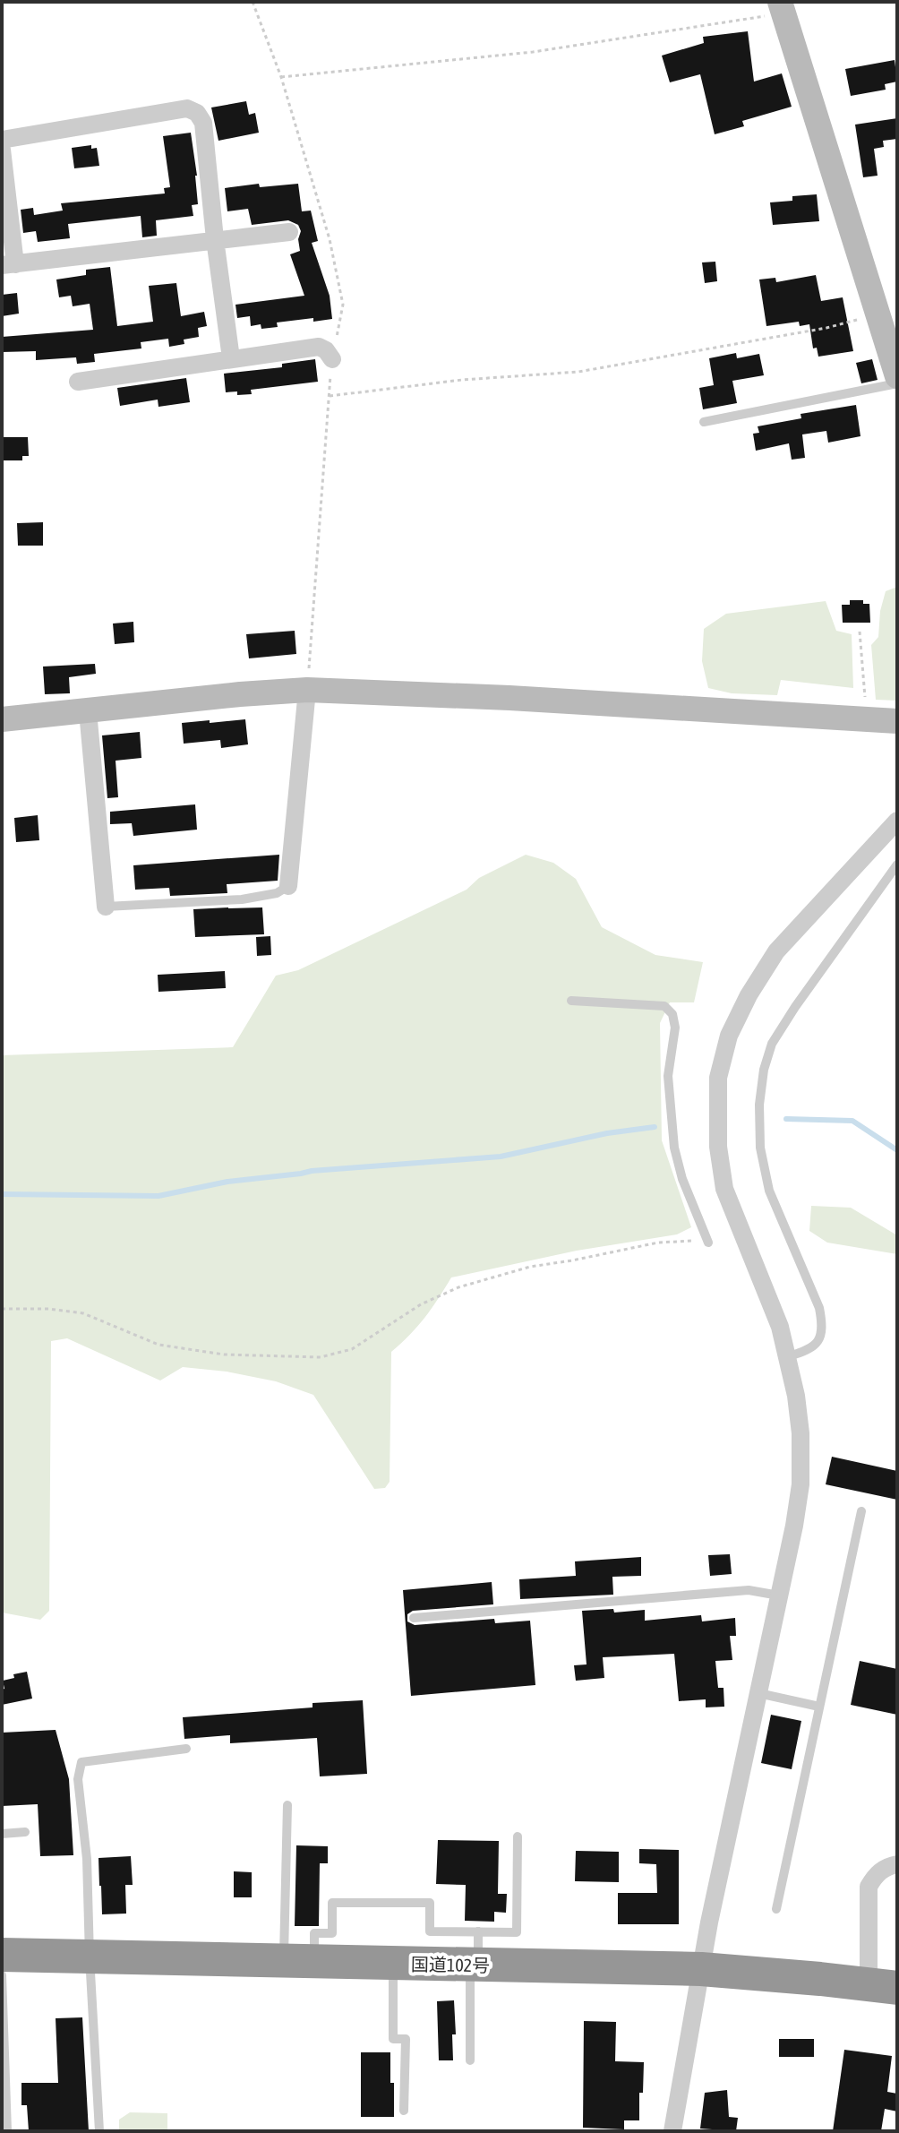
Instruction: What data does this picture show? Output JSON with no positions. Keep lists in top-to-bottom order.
{
  "streets": {
    "highway": ["国道102号"]
  }
}
